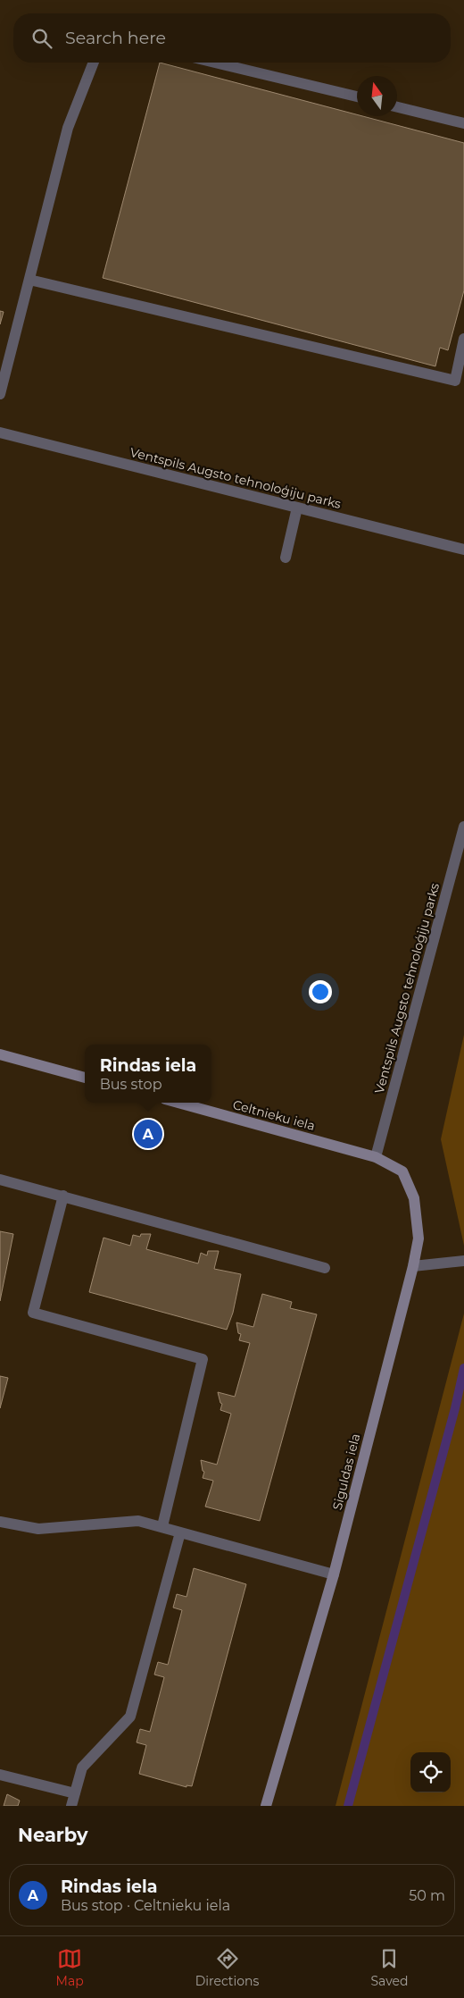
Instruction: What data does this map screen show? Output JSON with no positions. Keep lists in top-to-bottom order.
{
  "streets": {
    "street": ["Ventspils Augsto tehnoloģiju parks", "Celtnieku iela", "Siguldas iela"]
  },
  "crossings": [
    ["Ventspils Augsto tehnoloģiju parks", "Celtnieku iela"],
    ["Ventspils Augsto tehnoloģiju parks", "Siguldas iela"],
    ["Celtnieku iela", "Siguldas iela"]
  ],
  "north": "top",
  "page": {
    "search": "Search here",
    "popup": ["Rindas iela", "Bus stop"],
    "pins": "A",
    "heading": "Nearby",
    "list": [
      {
        "mark": "A",
        "name": "Rindas iela",
        "note": "Bus stop · Celtnieku iela",
        "value": "50 m"
      }
    ],
    "nav": ["Map", "Directions", "Saved"]
  }
}
